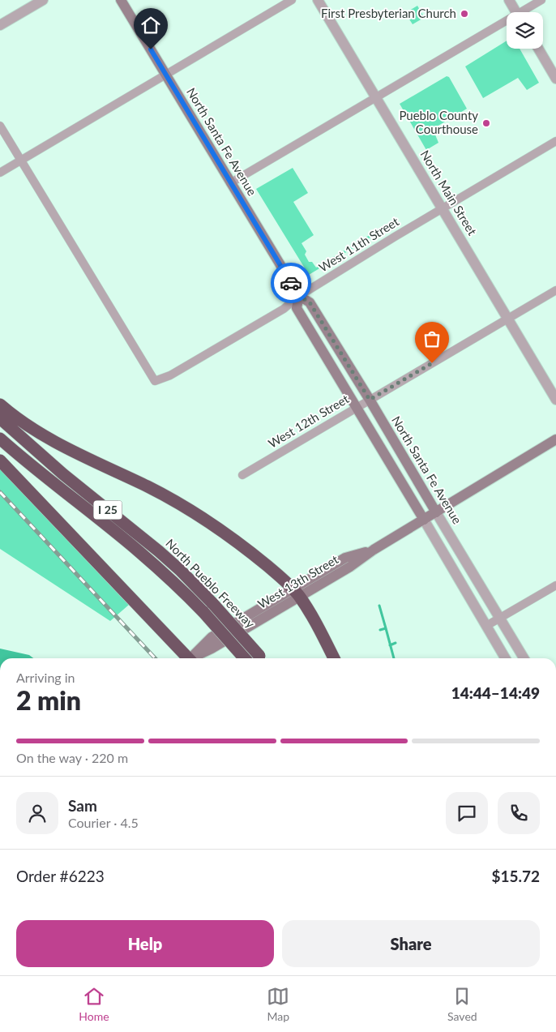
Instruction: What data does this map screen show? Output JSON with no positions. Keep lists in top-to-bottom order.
{
  "streets": {
    "highway": ["I 25", "North Pueblo Freeway"],
    "main road": ["North Santa Fe Avenue", "West 13th Street"],
    "street": ["North Main Street", "West 11th Street", "West 12th Street"]
  },
  "crossings": [
    ["North Santa Fe Avenue", "West 11th Street"],
    ["North Santa Fe Avenue", "West 12th Street"],
    ["North Santa Fe Avenue", "West 13th Street"],
    ["North Main Street", "West 11th Street"],
    ["North Main Street", "West 12th Street"]
  ],
  "places": ["First Presbyterian Church", "Pueblo County Courthouse"],
  "page": {
    "heading": ["2 min", "Arriving in", "14:44–14:49"],
    "panel": [
      "Sam",
      "Courier · 4.5",
      "Order #6223",
      "$15.72"
    ],
    "bar": "On the way · 220 m",
    "buttons": ["Help", "Share"],
    "tabs": ["Home", "Map", "Saved"]
  }
}
